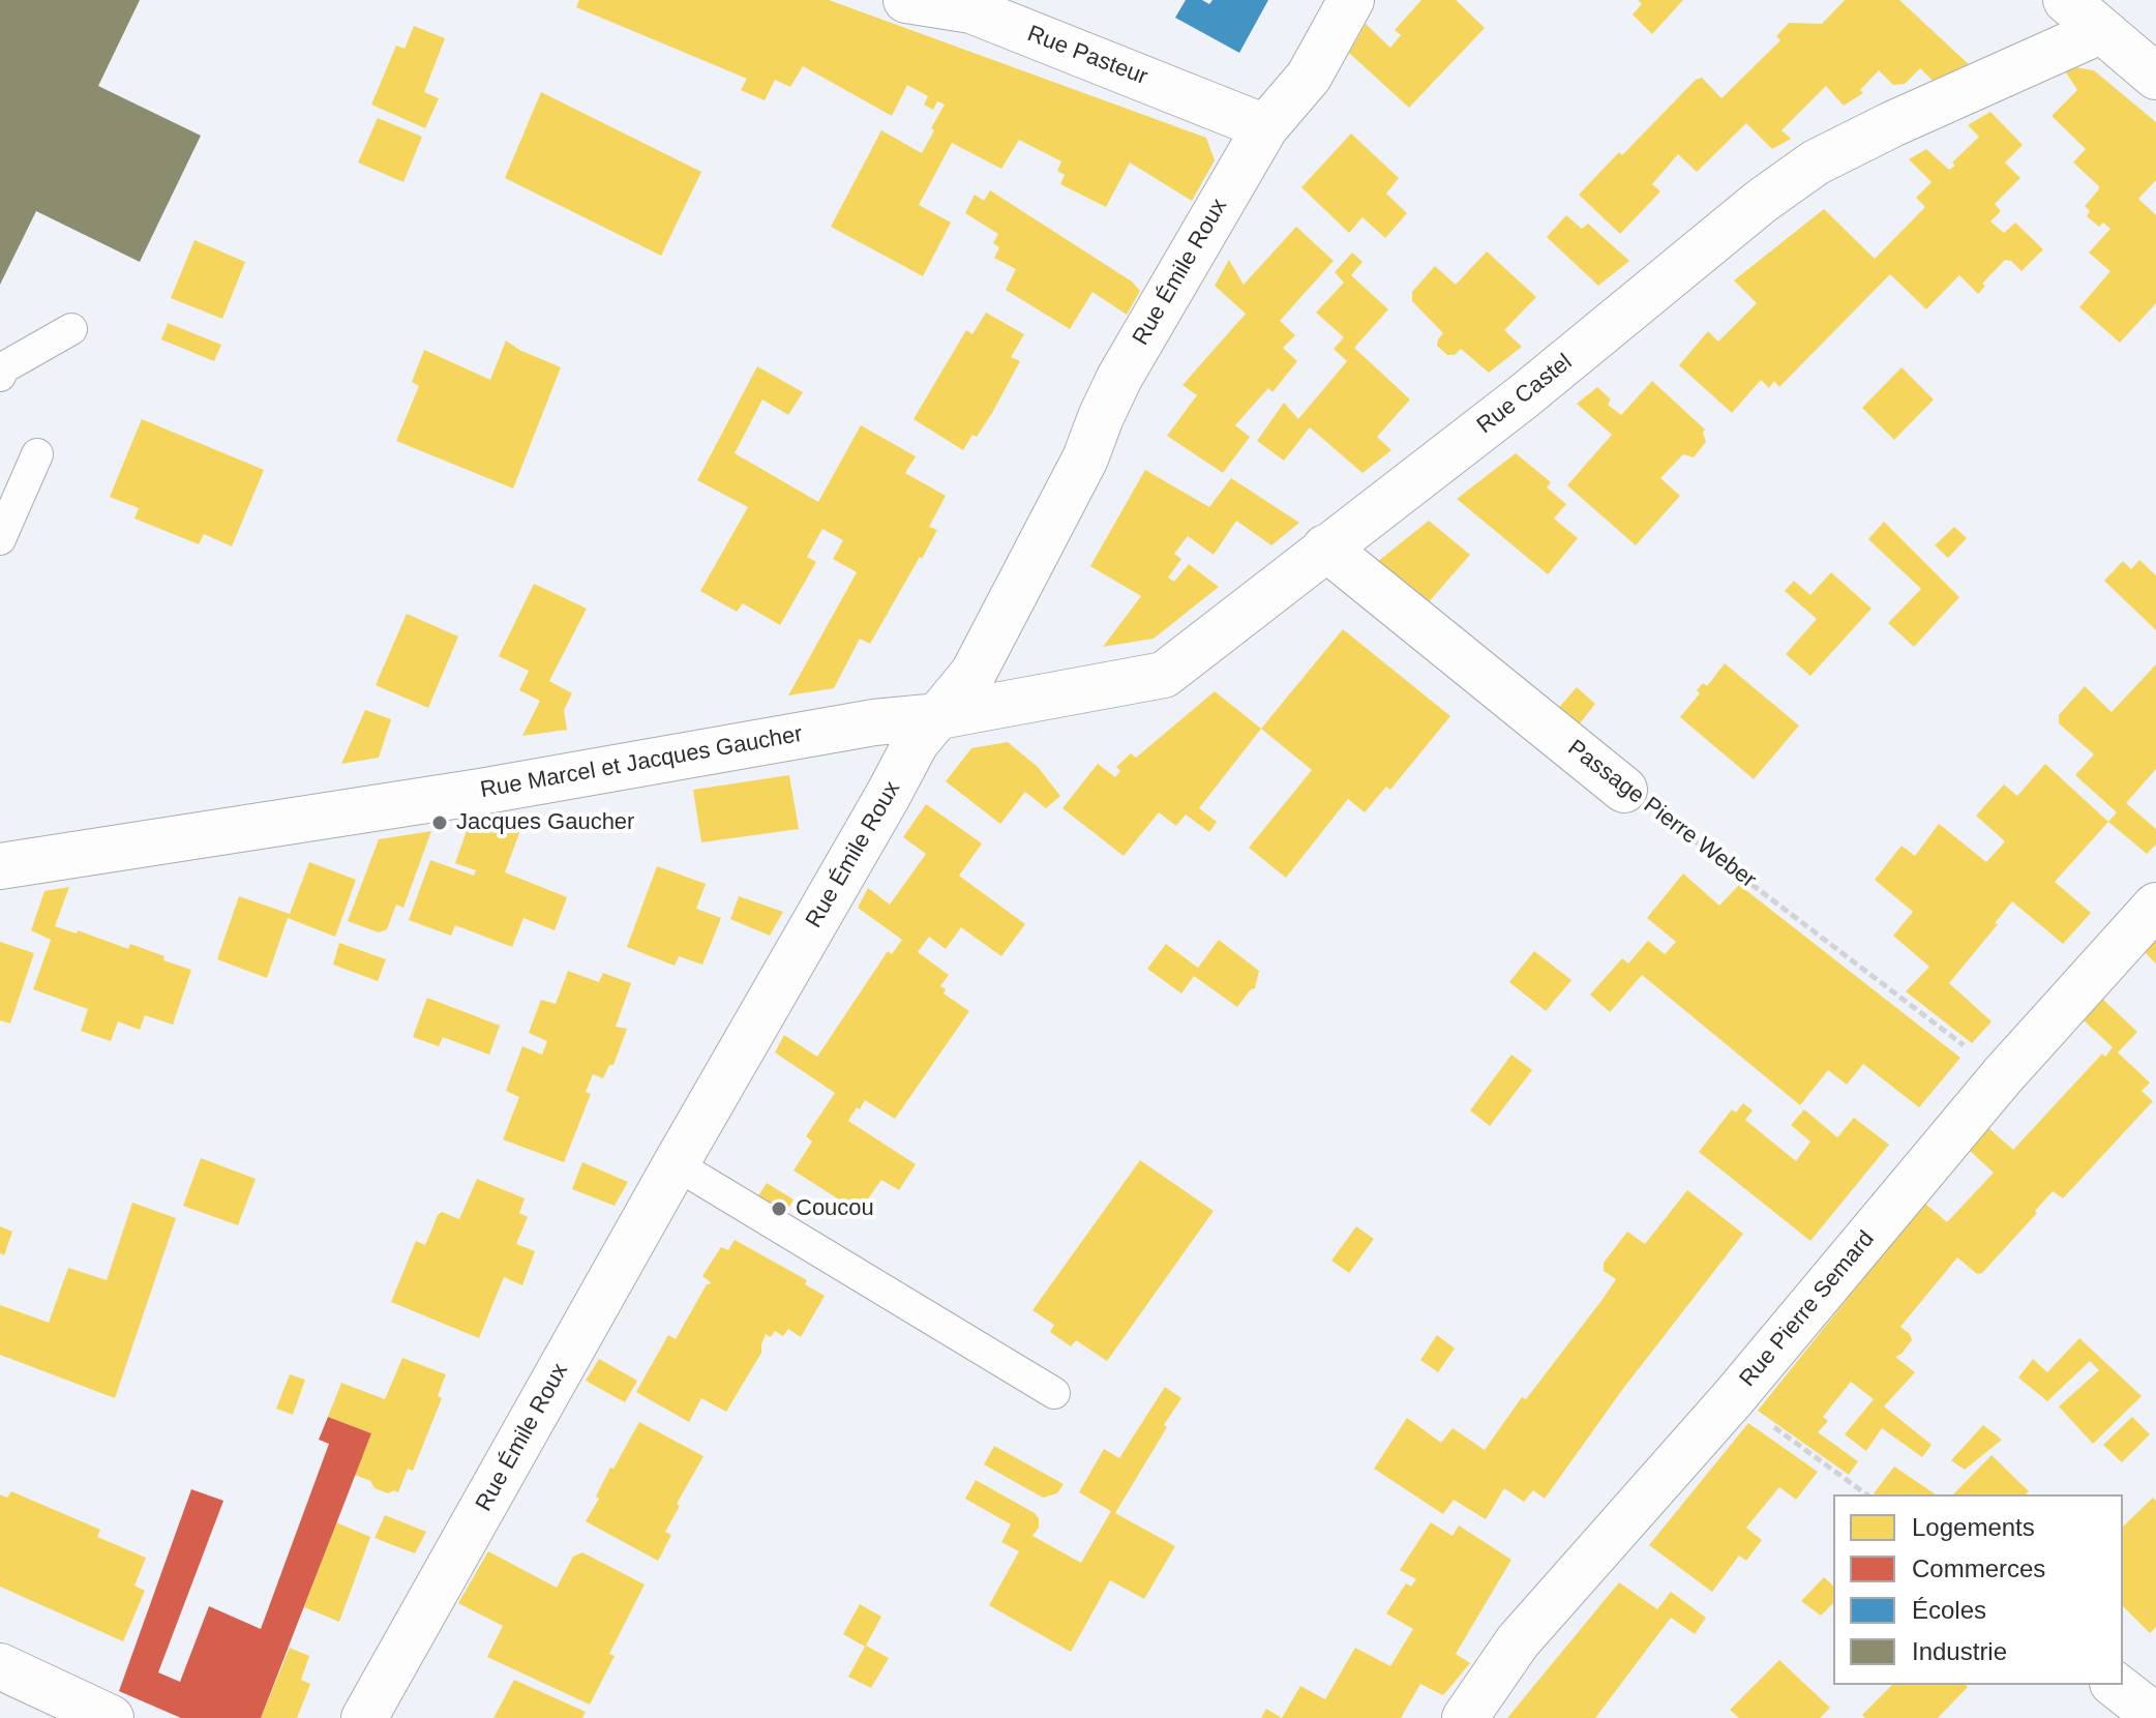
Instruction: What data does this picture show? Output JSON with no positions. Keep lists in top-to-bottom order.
{
  "streets": {
    "street": [
      "Rue Pasteur",
      "Rue Émile Roux",
      "Rue Castel",
      "Rue Marcel et Jacques Gaucher",
      "Passage Pierre Weber",
      "Rue Pierre Semard"
    ]
  },
  "crossings": [
    ["Rue Pasteur", "Rue Émile Roux"],
    ["Rue Émile Roux", "Rue Castel"],
    ["Rue Émile Roux", "Rue Marcel et Jacques Gaucher"],
    ["Rue Castel", "Rue Marcel et Jacques Gaucher"],
    ["Rue Castel", "Passage Pierre Weber"],
    ["Passage Pierre Weber", "Rue Pierre Semard"]
  ],
  "places": ["Jacques Gaucher", "Coucou"],
  "legend": [
    "Logements",
    "Commerces",
    "Écoles",
    "Industrie"
  ]
}
